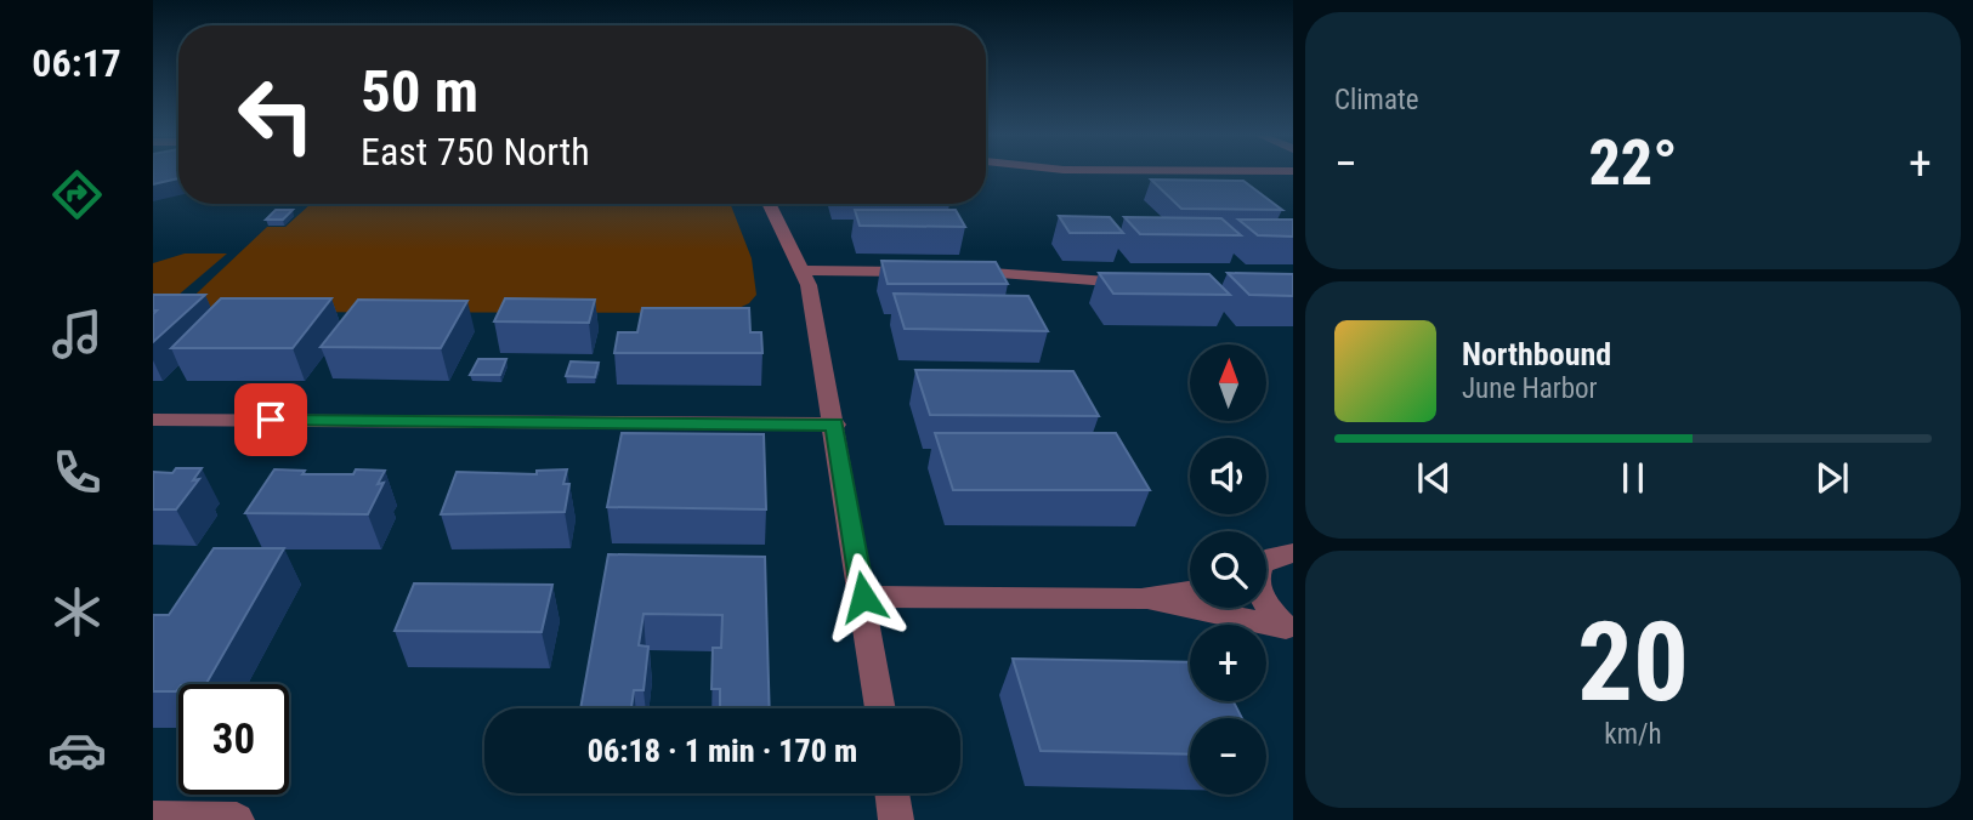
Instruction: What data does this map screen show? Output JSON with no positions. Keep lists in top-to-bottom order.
{
  "north": "top",
  "page": {
    "tabs": "06:17",
    "tile": [
      "Climate",
      ["20", "km/h"]
    ],
    "turn": ["50 m", "East 750 North"],
    "heat": ["−", "22°", "+"],
    "song": ["Northbound", "June Harbor"],
    "map_buttons": ["+", "−"],
    "limit": "30",
    "trip": "06:18 · 1 min · 170 m"
  }
}
